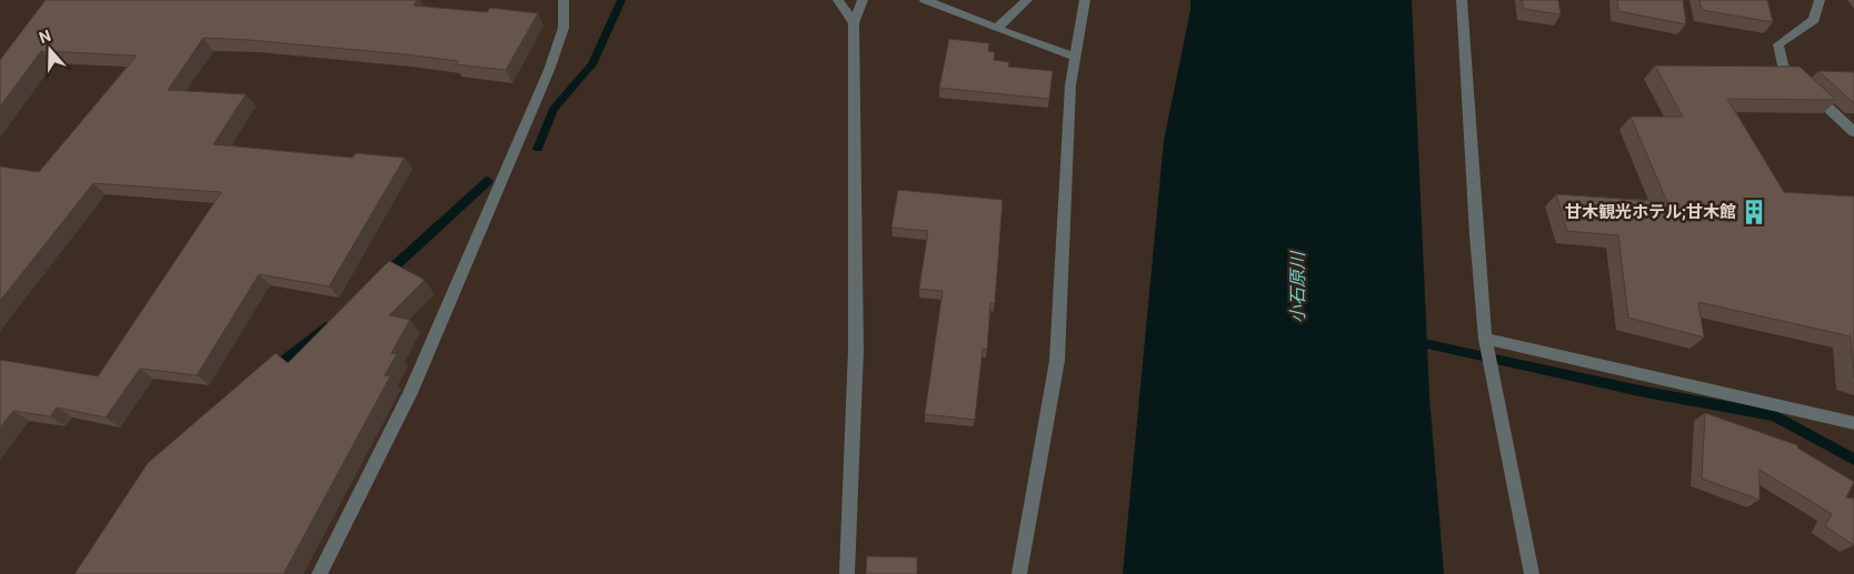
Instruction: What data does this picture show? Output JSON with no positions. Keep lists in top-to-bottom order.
{
  "water": ["小石原川"],
  "places": {
    "building": ["甘木観光ホテル;甘木館"]
  },
  "north": "top"
}
